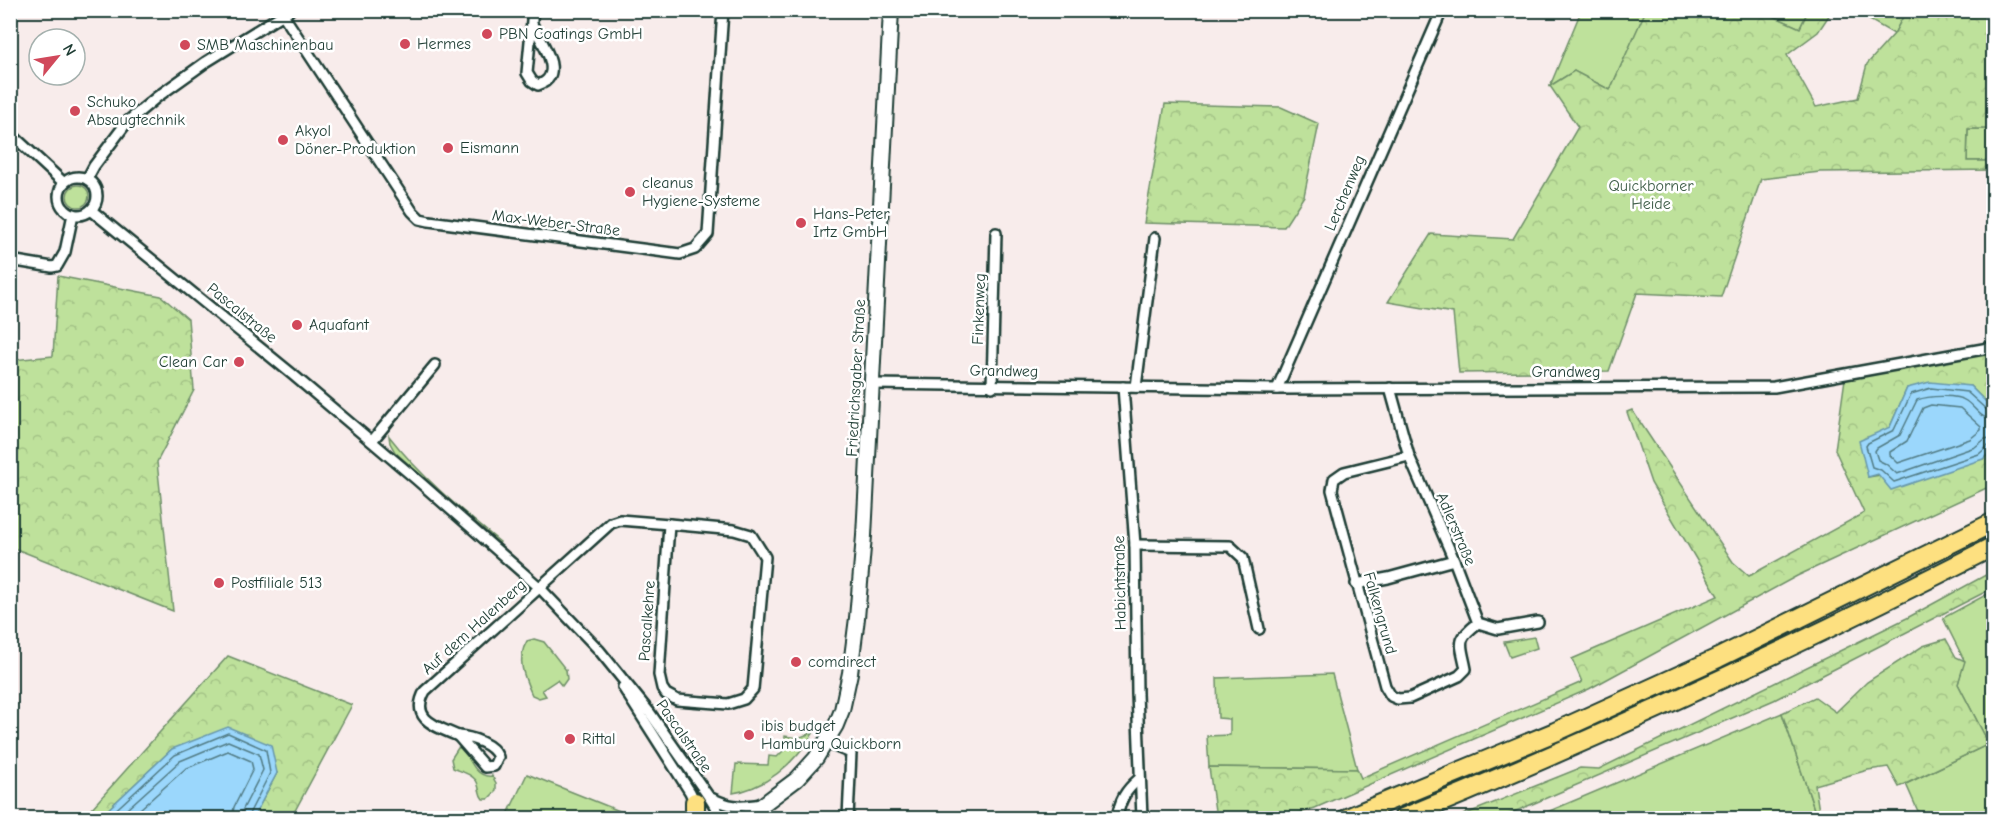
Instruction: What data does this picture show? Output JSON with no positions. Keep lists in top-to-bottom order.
{
  "streets": {
    "main road": ["Friedrichsgaber Straße"],
    "street": [
      "Lerchenweg",
      "Max-Weber-Straße",
      "Finkenweg",
      "Pascalstraße",
      "Grandweg",
      "Adlerstraße",
      "Habichtstraße",
      "Falkengrund",
      "Pascalkehre",
      "Auf dem Halenberg"
    ]
  },
  "crossings": [
    ["Lerchenweg", "Grandweg"],
    ["Finkenweg", "Grandweg"],
    ["Pascalstraße", "Auf dem Halenberg"],
    ["Grandweg", "Friedrichsgaber Straße"],
    ["Grandweg", "Adlerstraße"],
    ["Grandweg", "Habichtstraße"],
    ["Adlerstraße", "Falkengrund"]
  ],
  "parks": ["Quickborner Heide"],
  "places": [
    "PBN Coatings GmbH",
    "Hermes",
    "SMB Maschinenbau",
    "Schuko Absaugtechnik",
    "Akyol Döner-Produktion",
    "Eismann",
    "cleanus Hygiene-Systeme",
    "Hans-Peter Irtz GmbH",
    "Aquafant",
    "Clean Car",
    "Postfiliale 513",
    "comdirect",
    "ibis budget Hamburg Quickborn",
    "Rittal"
  ],
  "north": "top right"
}
